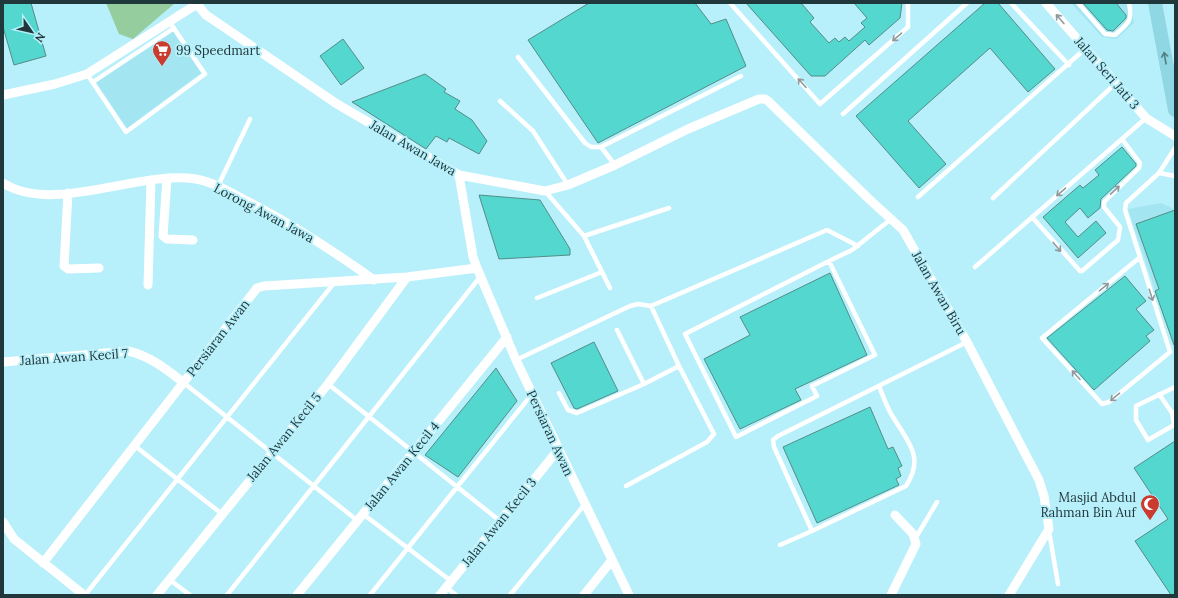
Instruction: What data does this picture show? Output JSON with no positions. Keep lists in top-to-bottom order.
{
  "streets": {
    "street": [
      "Jalan Seri Jati 3",
      "Jalan Awan Jawa",
      "Lorong Awan Jawa",
      "Jalan Awan Biru",
      "Persiaran Awan",
      "Jalan Awan Kecil 7",
      "Jalan Awan Kecil 5",
      "Jalan Awan Kecil 4",
      "Jalan Awan Kecil 3"
    ]
  },
  "crossings": [
    ["Jalan Awan Jawa", "Jalan Awan Biru"],
    ["Jalan Awan Jawa", "Persiaran Awan"],
    ["Lorong Awan Jawa", "Persiaran Awan"],
    ["Persiaran Awan", "Jalan Awan Kecil 7"],
    ["Persiaran Awan", "Jalan Awan Kecil 5"],
    ["Persiaran Awan", "Jalan Awan Kecil 4"],
    ["Persiaran Awan", "Jalan Awan Kecil 3"]
  ],
  "places": {
    "supermarket": ["99 Speedmart"],
    "mosque": ["Masjid Abdul Rahman Bin Auf"]
  },
  "north": "bottom right"
}
